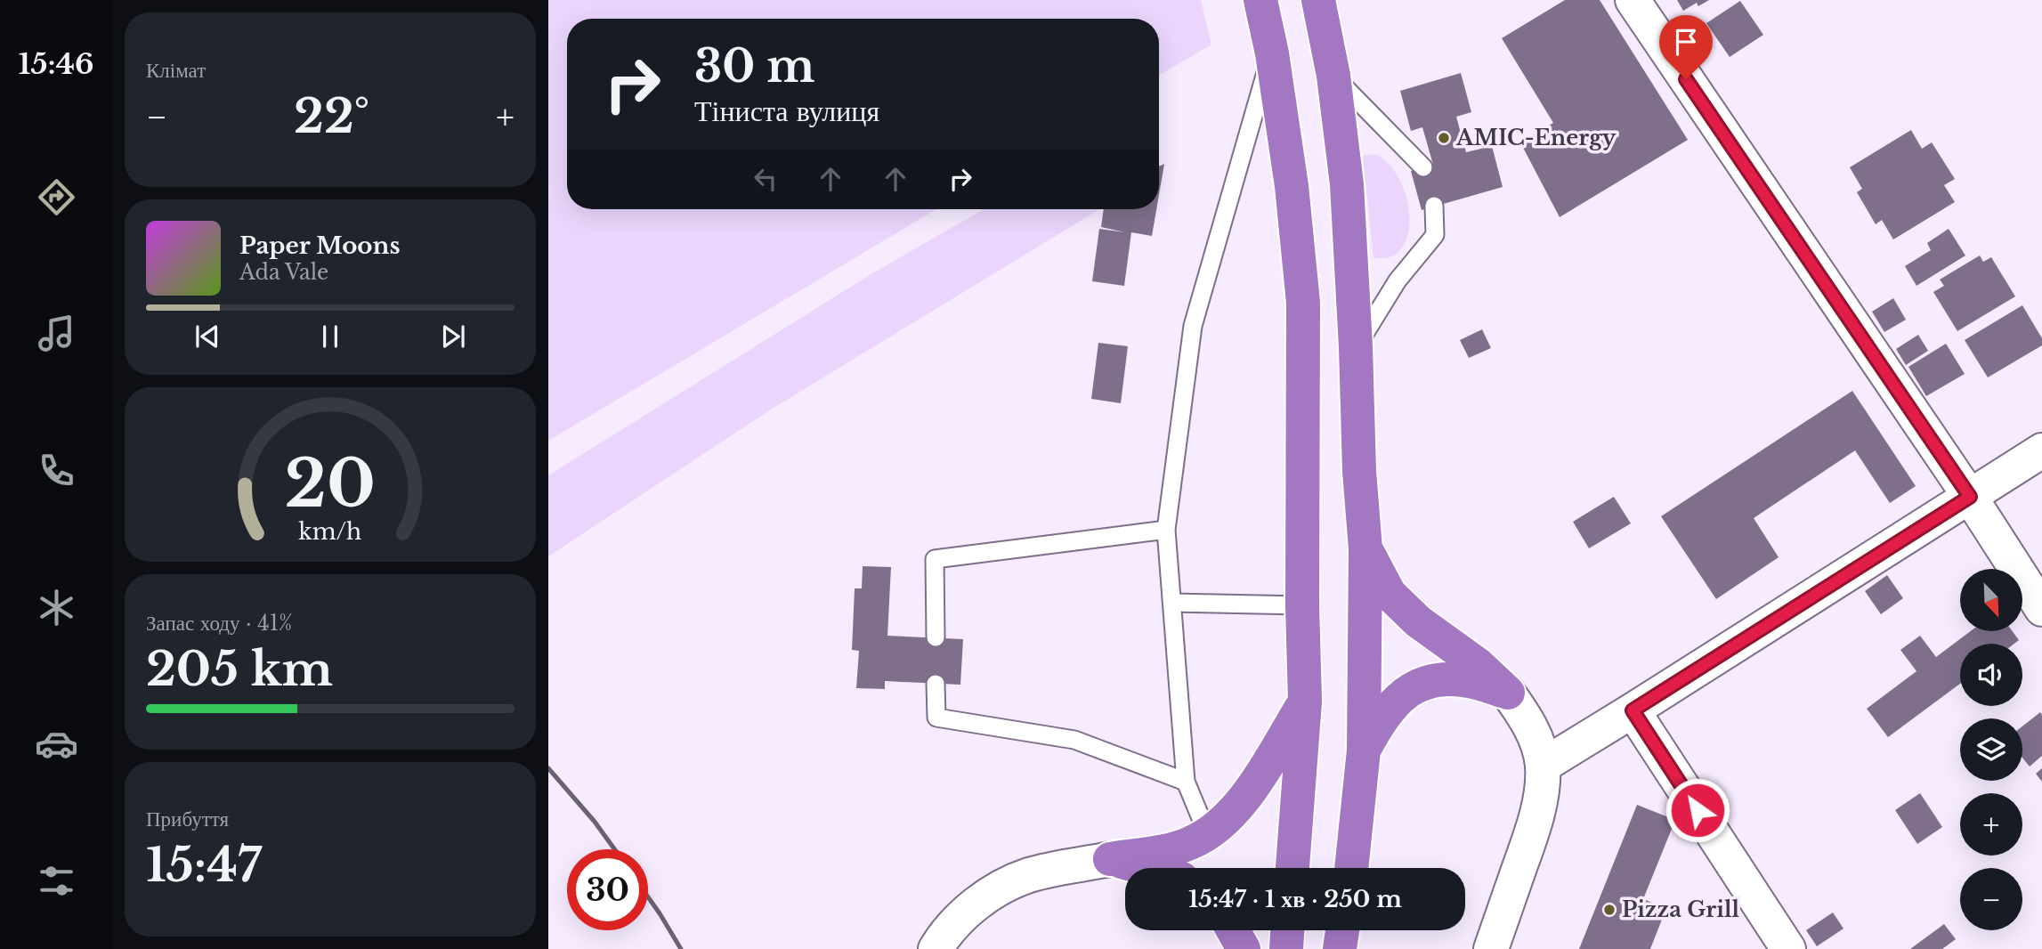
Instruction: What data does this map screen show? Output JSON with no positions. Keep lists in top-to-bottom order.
{
  "places": ["AMIC-Energy", "Pizza Grill"],
  "north": "bottom right",
  "page": {
    "tabs": "15:46",
    "tile": [
      "Клімат",
      ["Запас ходу · 41%", "205 km"],
      ["Прибуття", "15:47"]
    ],
    "turn": ["30 m", "Тіниста вулиця"],
    "heat": ["−", "22°", "+"],
    "song": ["Paper Moons", "Ada Vale"],
    "map_buttons": ["+", "−"],
    "limit": "30",
    "trip": "15:47 · 1 хв · 250 m",
    "gauge": ["20", "km/h"]
  }
}
